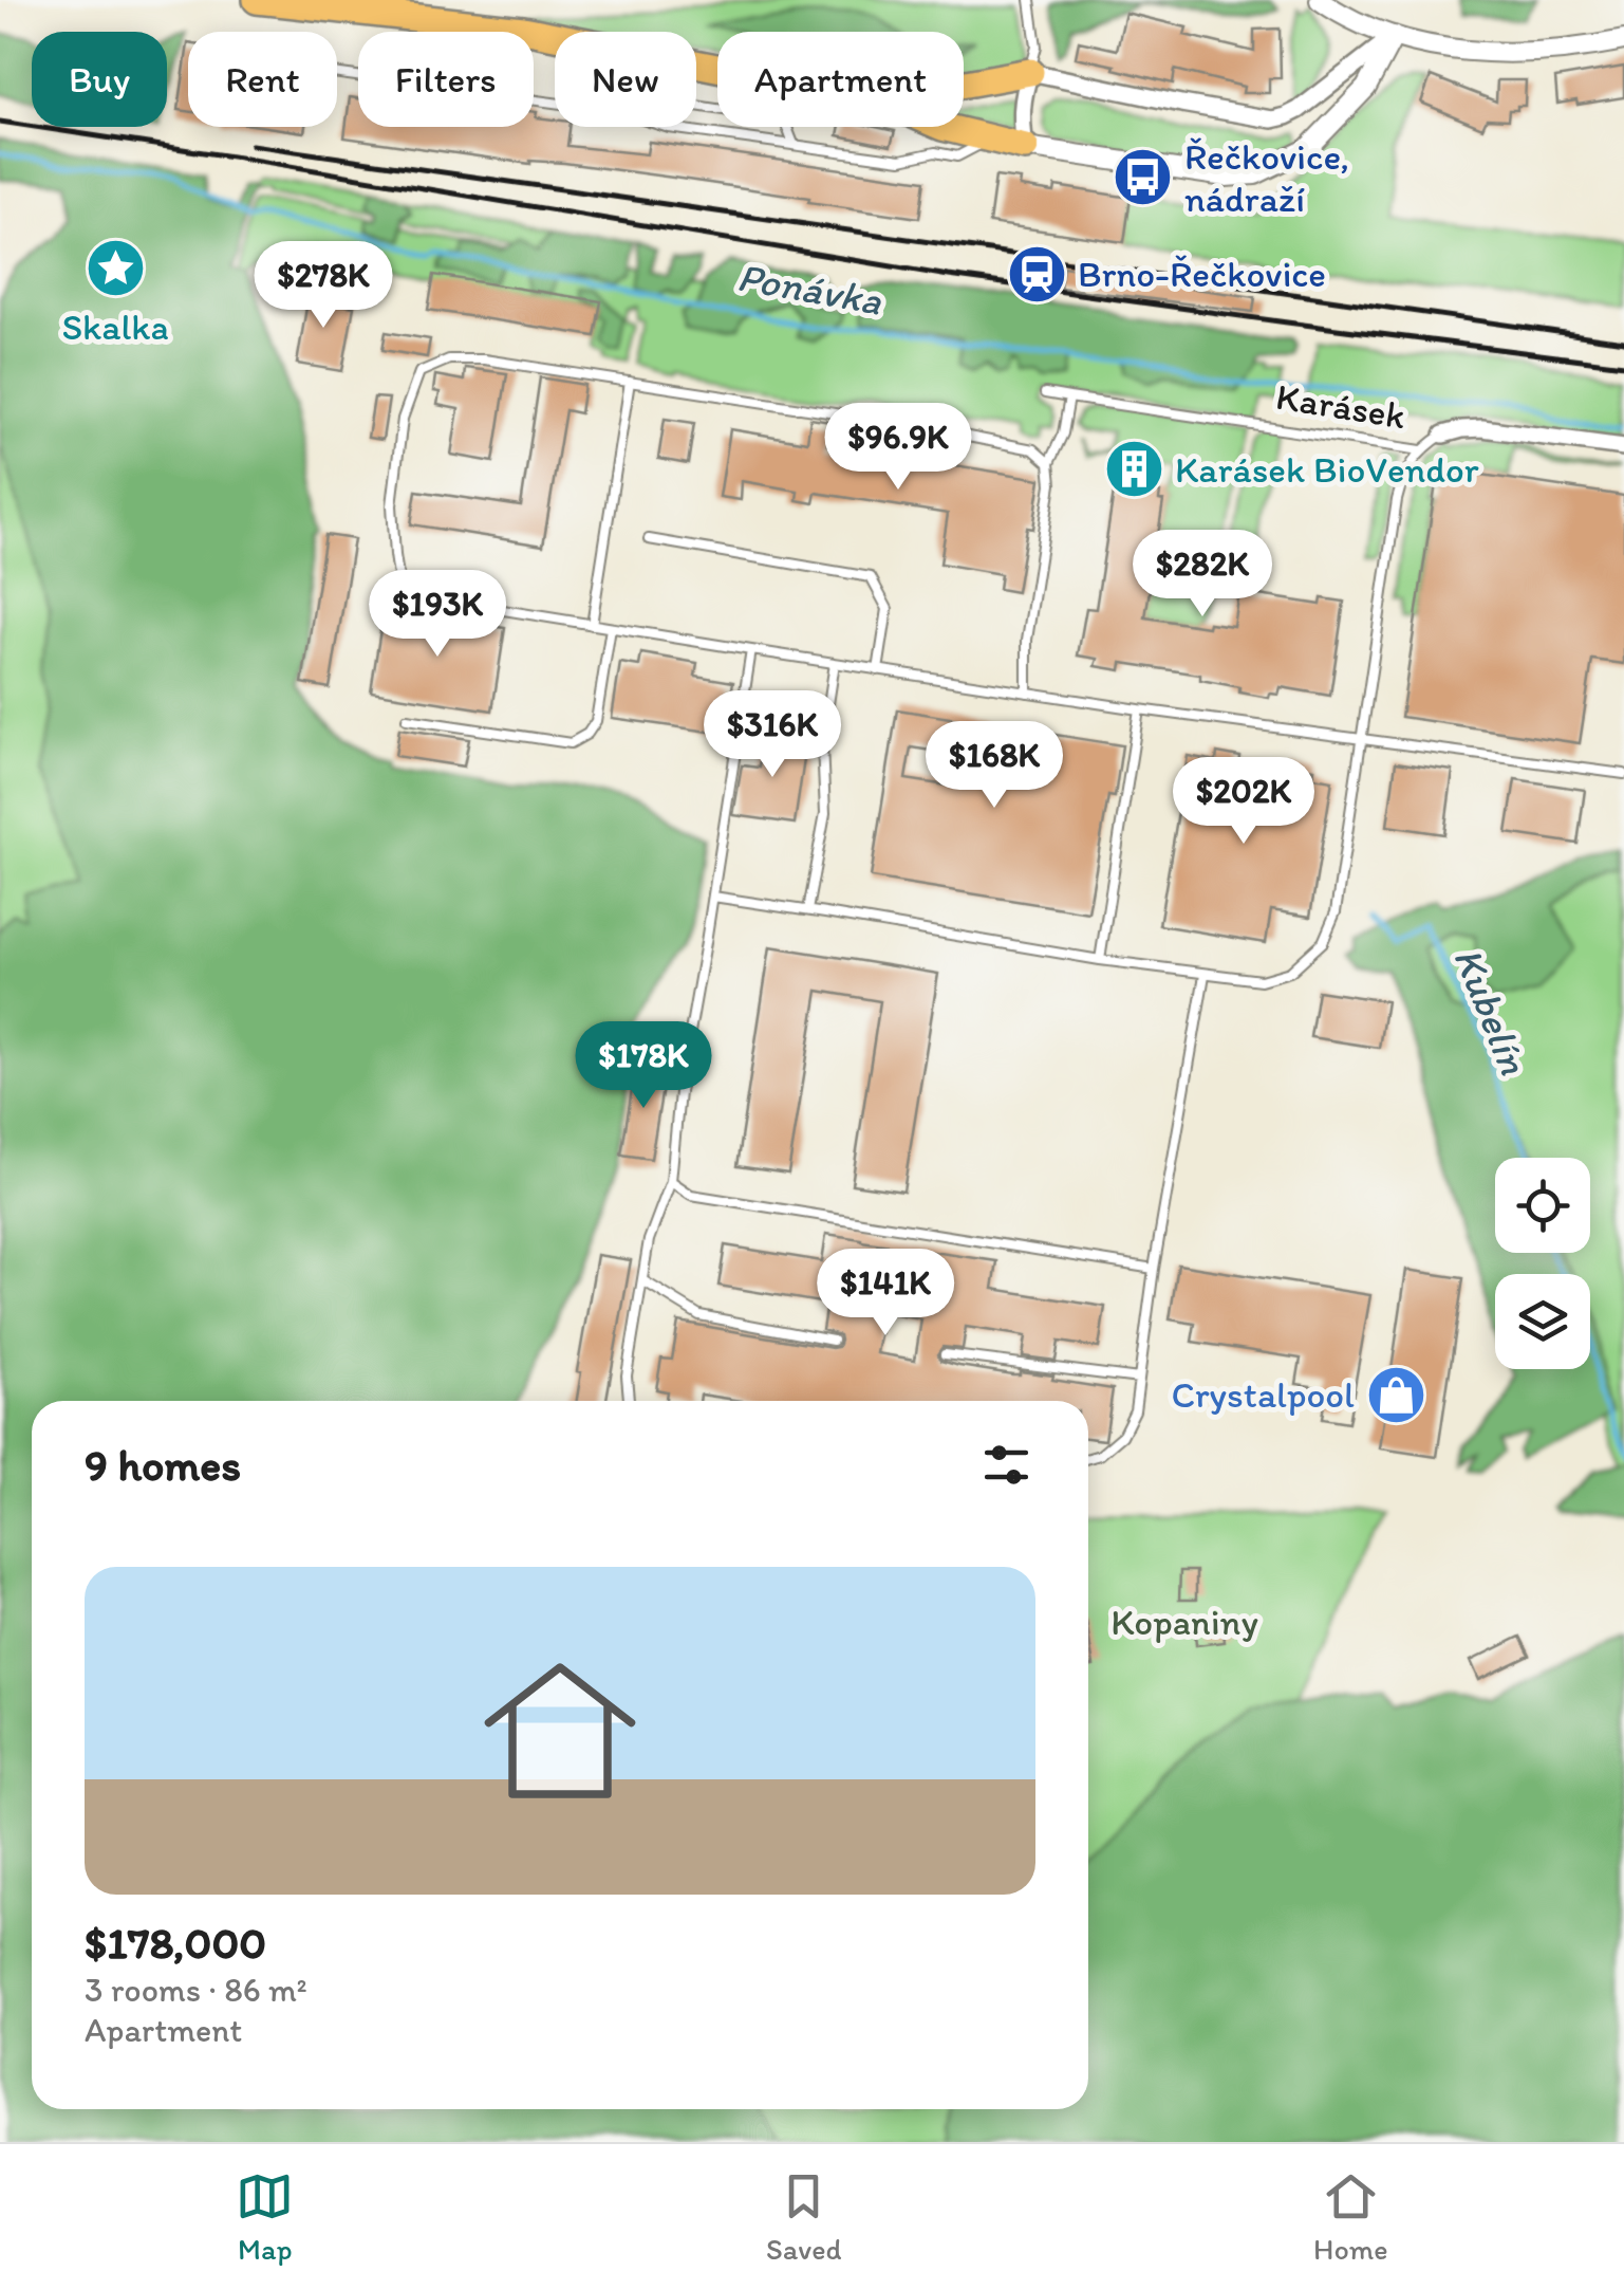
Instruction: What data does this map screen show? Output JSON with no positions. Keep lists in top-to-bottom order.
{
  "streets": {
    "street": ["Karásek"]
  },
  "water": ["Ponávka", "Kubelín"],
  "parks": ["Kopaniny"],
  "places": {
    "bus stop": ["Řečkovice, nádraží"],
    "place": ["Skalka"],
    "station": ["Brno-Řečkovice"],
    "building": ["Karásek BioVendor"],
    "shop": ["Crystalpool"]
  },
  "page": {
    "chip": [
      "Buy",
      "Rent",
      "Filters",
      "New",
      "Apartment"
    ],
    "price": [
      "$278K",
      "$96.9K",
      "$282K",
      "$193K",
      "$316K",
      "$168K",
      "$202K",
      "$178K",
      "$141K"
    ],
    "heading": "9 homes",
    "list": [
      {
        "name": "$178,000",
        "note": "3 rooms · 86 m² · Apartment"
      }
    ],
    "tabs": ["Map", "Saved", "Home"]
  }
}
